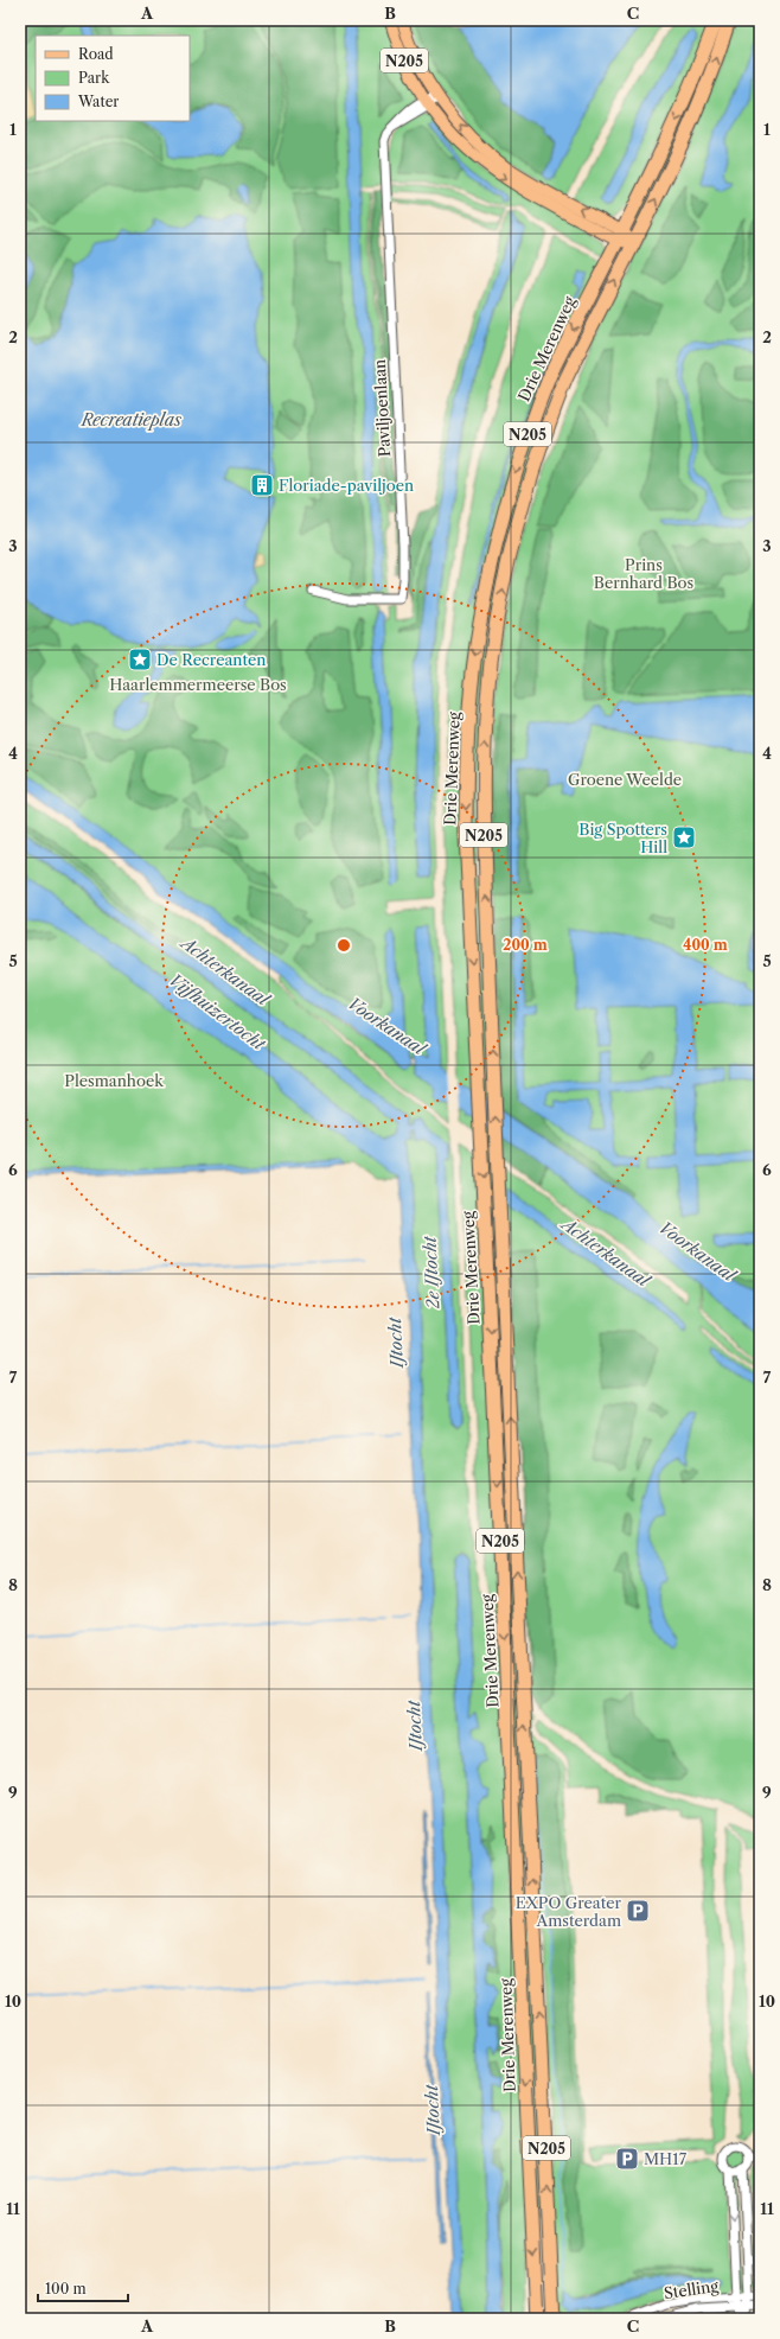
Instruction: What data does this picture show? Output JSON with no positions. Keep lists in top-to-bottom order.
{
  "streets": {
    "highway": ["N205", "Drie Merenweg"],
    "street": ["Paviljoenlaan", "Stelling"]
  },
  "crossings": [
    ["N205", "Drie Merenweg"],
    ["N205", "Paviljoenlaan"]
  ],
  "water": [
    "Recreatieplas",
    "Achterkanaal",
    "Vijfhuizertocht",
    "Voorkanaal",
    "2e IJtocht",
    "IJtocht"
  ],
  "parks": [
    "Prins Bernhard Bos",
    "Haarlemmermeerse Bos",
    "Groene Weelde",
    "Plesmanhoek"
  ],
  "places": {
    "building": ["Floriade-paviljoen"],
    "place": ["De Recreanten", "Big Spotters Hill"],
    "parking": ["EXPO Greater Amsterdam", "MH17"]
  },
  "legend": ["Road", "Park", "Water"],
  "scale_bar": "100 m",
  "grid": {
    "columns": ["A", "B", "C"],
    "rows": [
      "1",
      "2",
      "3",
      "4",
      "5",
      "6",
      "7",
      "8",
      "9",
      "10",
      "11"
    ]
  },
  "rings": ["200 m", "400 m"]
}
